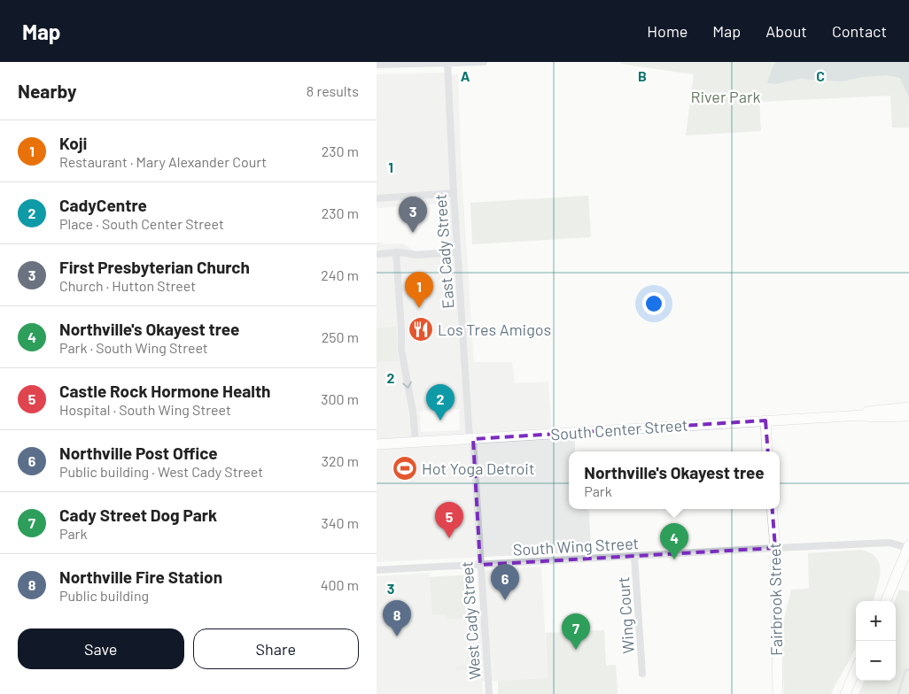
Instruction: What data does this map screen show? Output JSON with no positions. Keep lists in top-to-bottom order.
{
  "streets": {
    "main road": ["South Center Street", "Fairbrook Street"],
    "street": [
      "East Cady Street",
      "South Wing Street",
      "Wing Court",
      "West Cady Street"
    ]
  },
  "crossings": [
    ["East Cady Street", "South Center Street"],
    ["East Cady Street", "West Cady Street"],
    ["South Center Street", "West Cady Street"],
    ["South Wing Street", "Fairbrook Street"],
    ["South Wing Street", "Wing Court"],
    ["South Wing Street", "West Cady Street"]
  ],
  "parks": ["River Park"],
  "places": {
    "restaurant": ["Los Tres Amigos"],
    "sports": ["Hot Yoga Detroit"]
  },
  "page": {
    "header": "Map",
    "nav": [
      "Home",
      "Map",
      "About",
      "Contact"
    ],
    "heading": ["Nearby", "8 results"],
    "list": [
      {
        "mark": "1",
        "name": "Koji",
        "note": "Restaurant · Mary Alexander Court",
        "value": "230 m"
      },
      {
        "mark": "2",
        "name": "CadyCentre",
        "note": "Place · South Center Street",
        "value": "230 m"
      },
      {
        "mark": "3",
        "name": "First Presbyterian Church",
        "note": "Church · Hutton Street",
        "value": "240 m"
      },
      {
        "mark": "4",
        "name": "Northville's Okayest tree",
        "note": "Park · South Wing Street",
        "value": "250 m"
      },
      {
        "mark": "5",
        "name": "Castle Rock Hormone Health",
        "note": "Hospital · South Wing Street",
        "value": "300 m"
      },
      {
        "mark": "6",
        "name": "Northville Post Office",
        "note": "Public building · West Cady Street",
        "value": "320 m"
      },
      {
        "mark": "7",
        "name": "Cady Street Dog Park",
        "note": "Park",
        "value": "340 m"
      },
      {
        "mark": "8",
        "name": "Northville Fire Station",
        "note": "Public building",
        "value": "400 m"
      }
    ],
    "pins": [
      "3",
      "1",
      "2",
      "5",
      "4",
      "6",
      "8",
      "7"
    ],
    "popup": ["Northville's Okayest tree", "Park"],
    "map_buttons": ["+", "−"],
    "buttons": ["Save", "Share"]
  },
  "grid": {
    "columns": ["A", "B", "C"],
    "rows": ["1", "2", "3"]
  }
}
